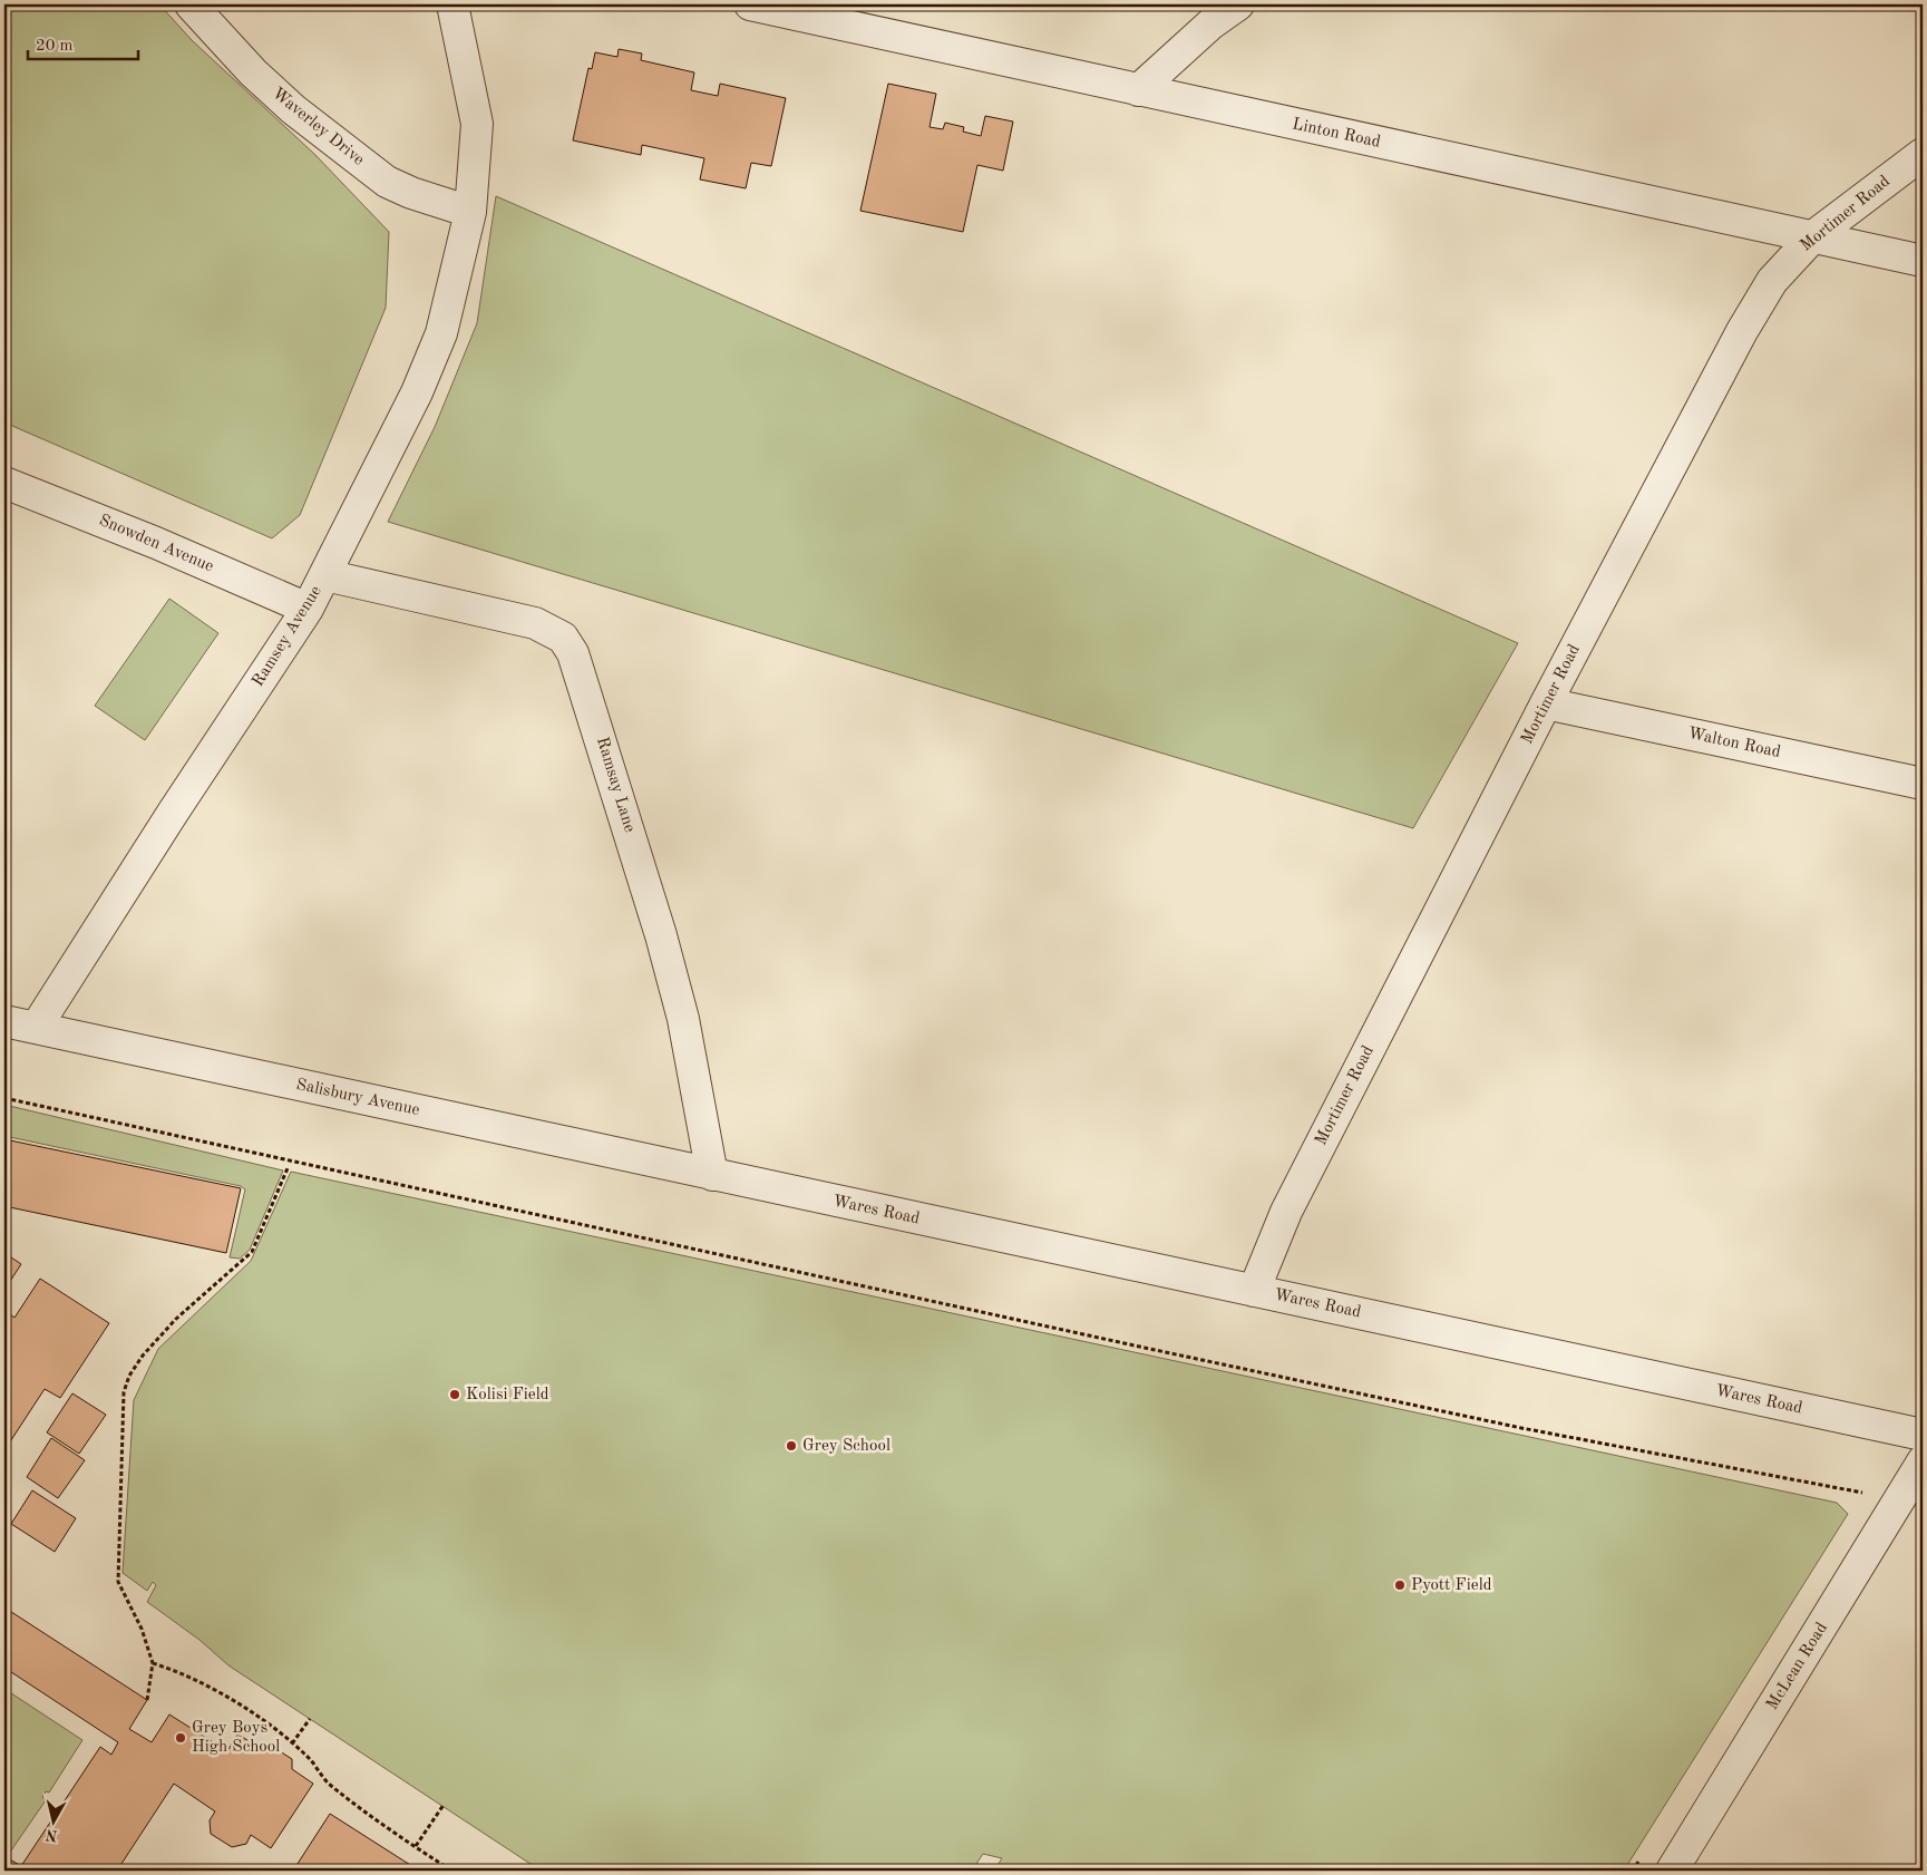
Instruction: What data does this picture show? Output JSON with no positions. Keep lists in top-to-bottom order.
{
  "streets": {
    "street": [
      "Waverley Drive",
      "Linton Road",
      "Mortimer Road",
      "Snowden Avenue",
      "Ramsey Avenue",
      "Walton Road",
      "Ramsay Lane",
      "Salisbury Avenue",
      "Wares Road",
      "McLean Road"
    ]
  },
  "crossings": [
    ["Waverley Drive", "Ramsey Avenue"],
    ["Linton Road", "Mortimer Road"],
    ["Mortimer Road", "Walton Road"],
    ["Mortimer Road", "Wares Road"],
    ["Snowden Avenue", "Ramsey Avenue"],
    ["Ramsey Avenue", "Ramsay Lane"],
    ["Ramsey Avenue", "Salisbury Avenue"],
    ["Ramsay Lane", "Salisbury Avenue"],
    ["Ramsay Lane", "Wares Road"],
    ["Salisbury Avenue", "Wares Road"]
  ],
  "places": [
    "Kolisi Field",
    "Grey School",
    "Pyott Field",
    "Grey Boys High School"
  ],
  "scale_bar": "20 m",
  "north": "bottom"
}
